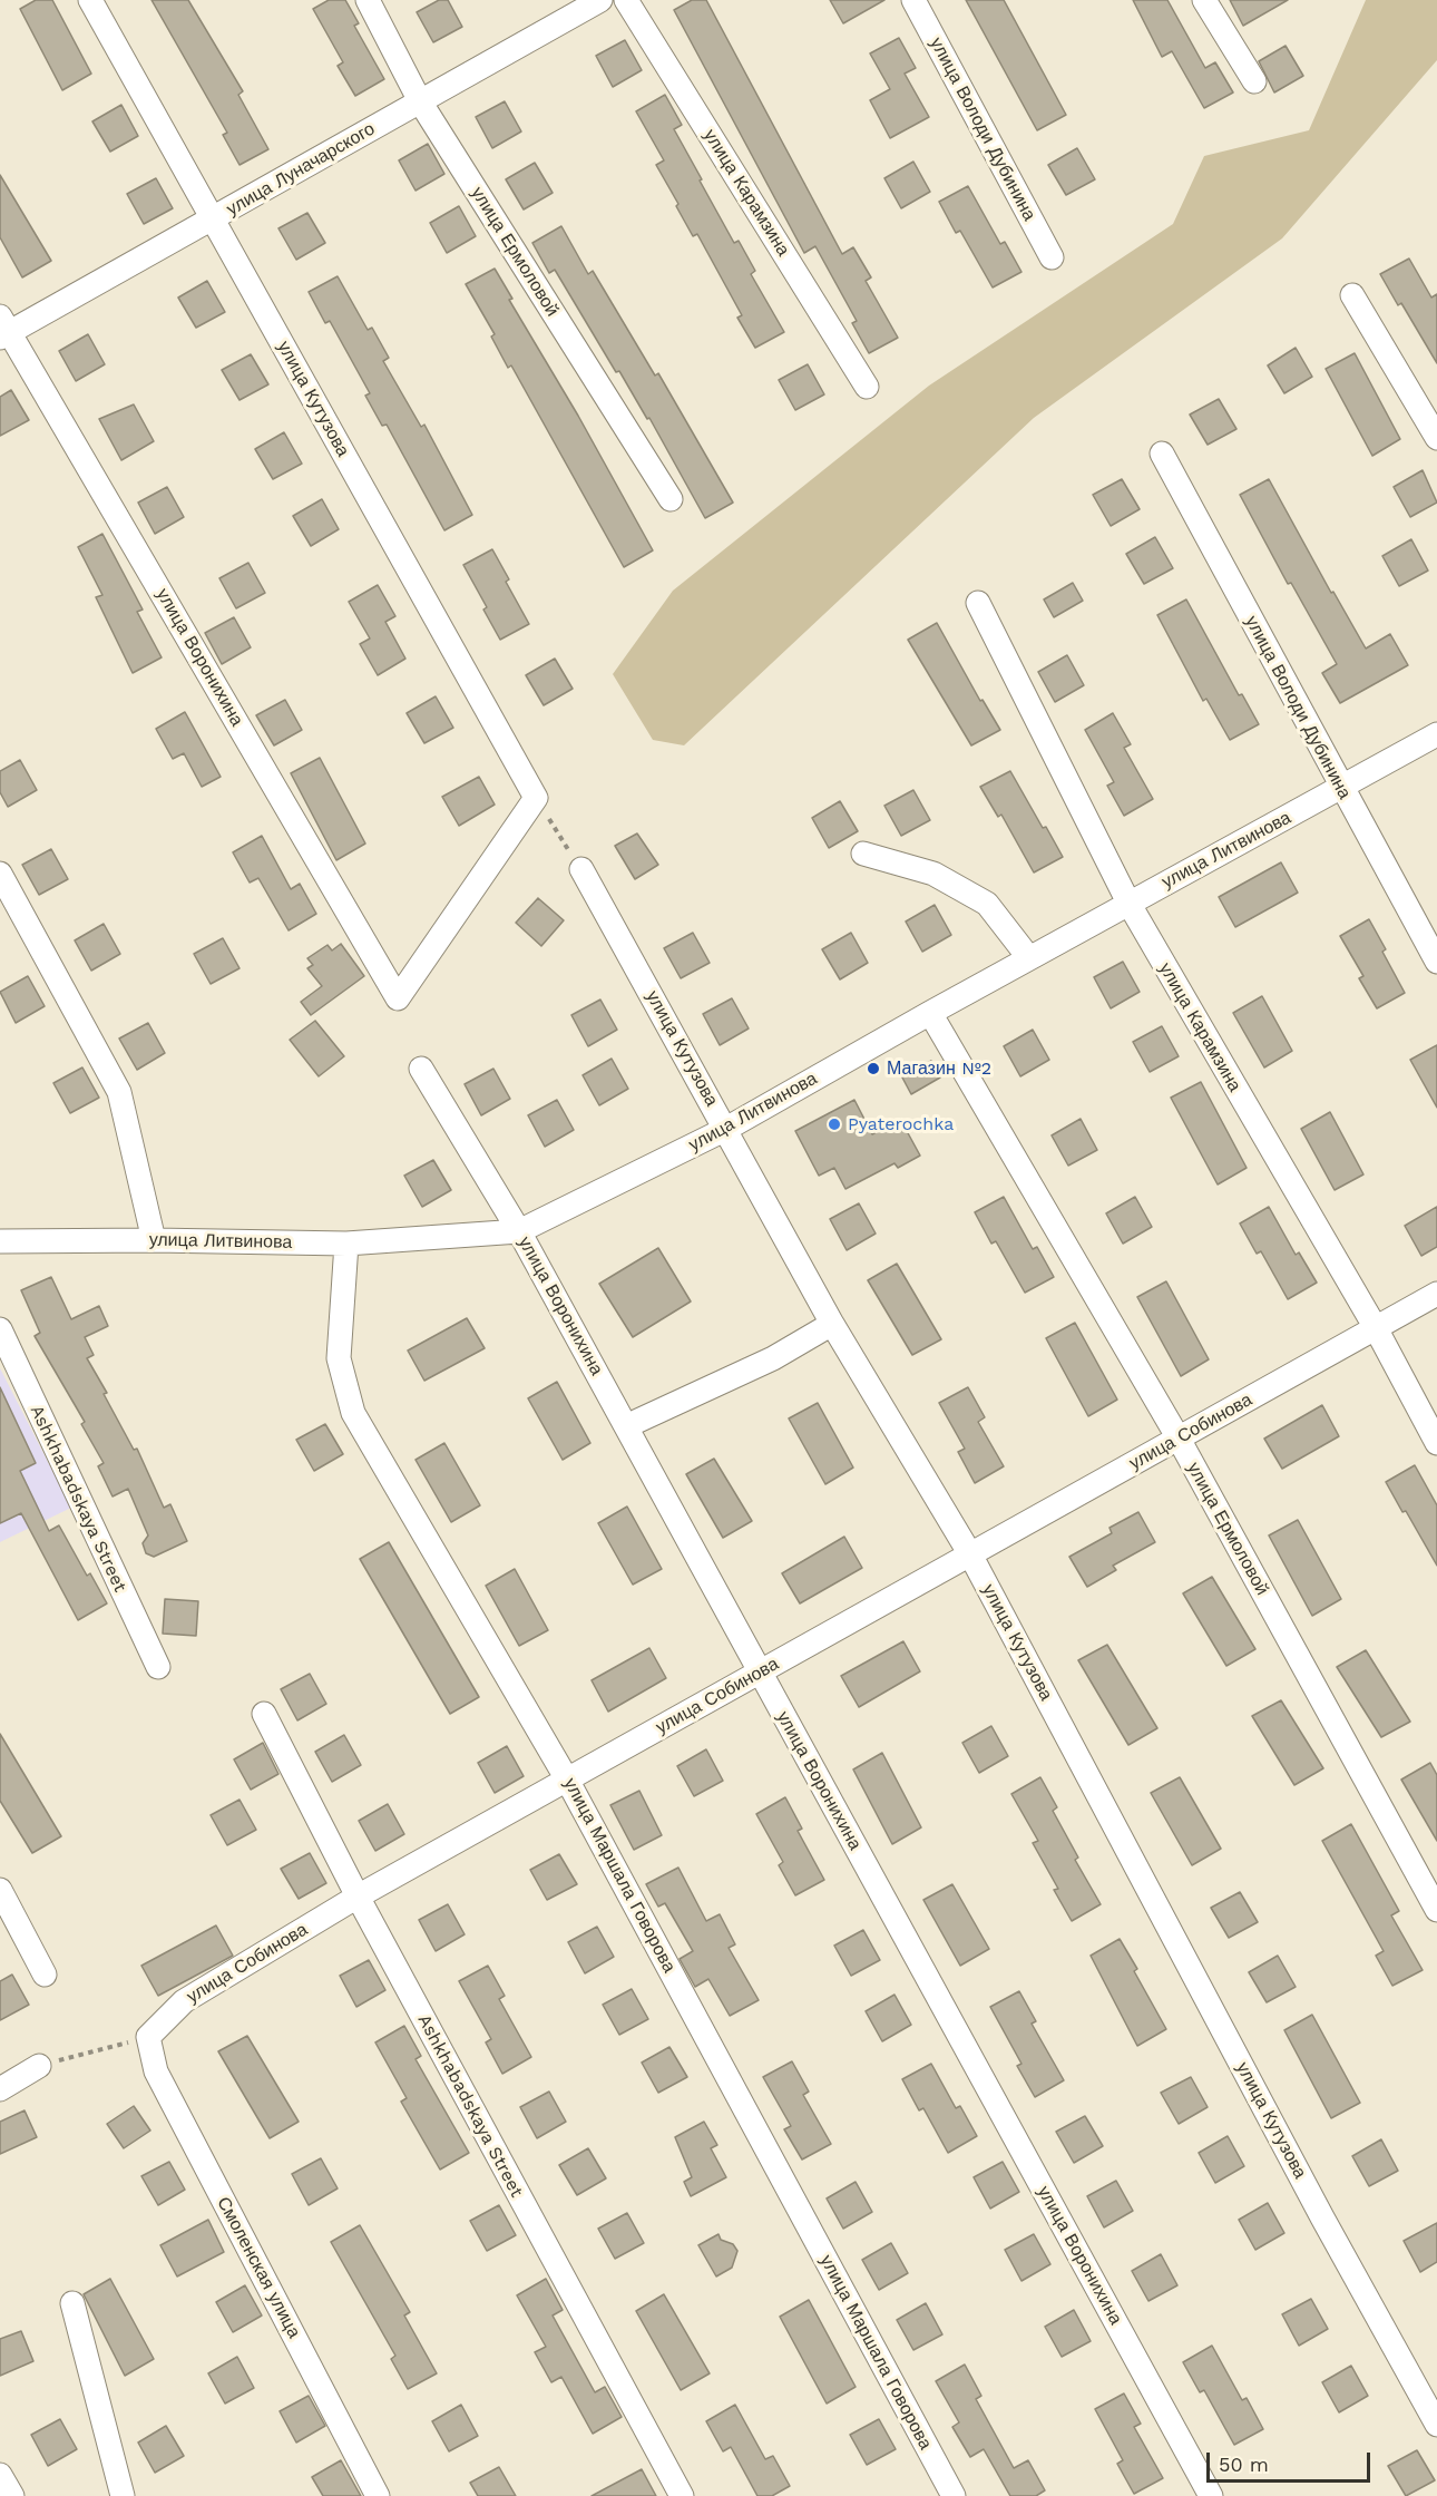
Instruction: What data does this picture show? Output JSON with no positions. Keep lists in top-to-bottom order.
{
  "streets": {
    "street": [
      "улица Володи Дубинина",
      "улица Луначарского",
      "улица Карамзина",
      "улица Ермоловой",
      "улица Кутузова",
      "улица Воронихина",
      "улица Литвинова",
      "улица Собинова",
      "Ashkhabadskaya Street",
      "улица Маршала Говорова",
      "Смоленская улица"
    ]
  },
  "crossings": [
    ["улица Володи Дубинина", "улица Литвинова"],
    ["улица Луначарского", "улица Ермоловой"],
    ["улица Луначарского", "улица Кутузова"],
    ["улица Луначарского", "улица Воронихина"],
    ["улица Карамзина", "улица Литвинова"],
    ["улица Карамзина", "улица Собинова"],
    ["улица Ермоловой", "улица Литвинова"],
    ["улица Ермоловой", "улица Собинова"],
    ["улица Кутузова", "улица Воронихина"],
    ["улица Кутузова", "улица Литвинова"],
    ["улица Кутузова", "улица Собинова"],
    ["улица Воронихина", "улица Литвинова"],
    ["улица Воронихина", "улица Собинова"],
    ["улица Литвинова", "улица Маршала Говорова"],
    ["улица Собинова", "Ashkhabadskaya Street"],
    ["улица Собинова", "улица Маршала Говорова"],
    ["улица Собинова", "Смоленская улица"]
  ],
  "places": ["Магазин №2", "Pyaterochka"],
  "scale_bar": "50 m"
}
